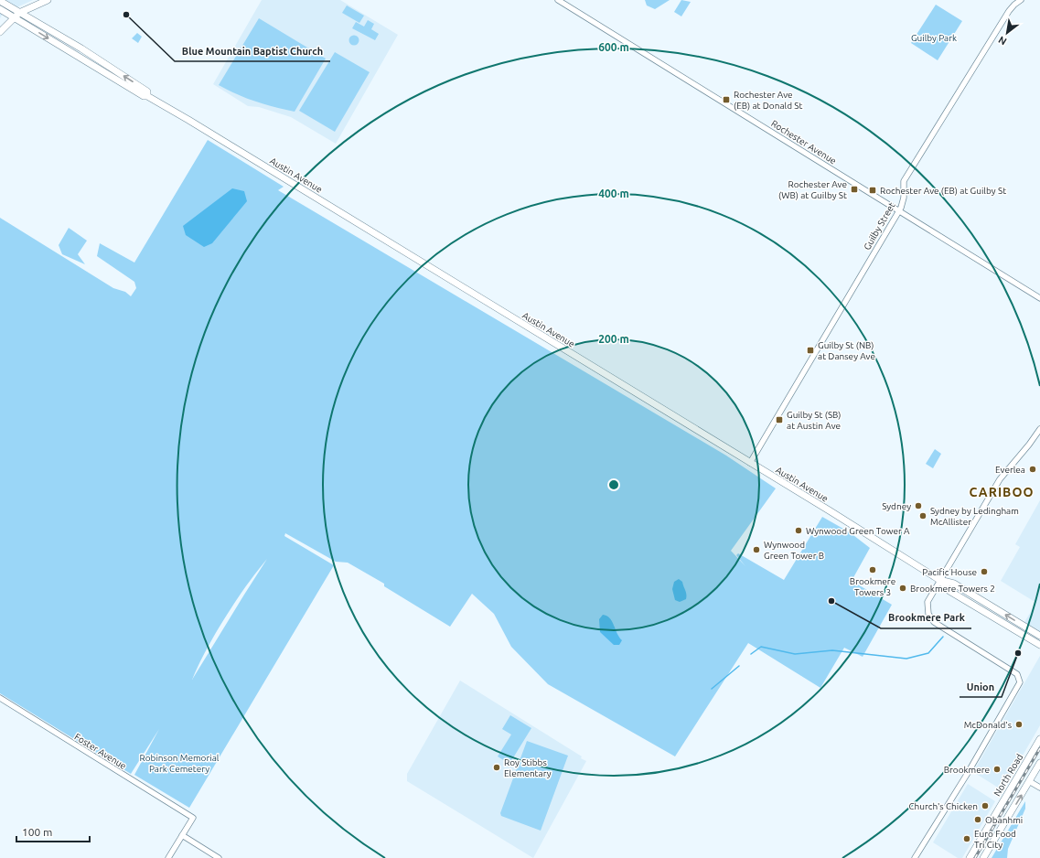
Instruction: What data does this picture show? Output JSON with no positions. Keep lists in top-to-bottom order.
{
  "streets": {
    "main road": ["Austin Avenue", "North Road"],
    "street": ["Rochester Avenue", "Guilby Street", "Foster Avenue"]
  },
  "crossings": [
    ["Rochester Avenue", "Guilby Street"],
    ["Austin Avenue", "Guilby Street"]
  ],
  "districts": ["CARIBOO"],
  "parks": ["Guilby Park", "Robinson Memorial Park Cemetery"],
  "places": {
    "other": [
      "Blue Mountain Baptist Church",
      "Everlea",
      "Sydney",
      "Sydney by Ledingham McAllister",
      "Wynwood Green Tower A",
      "Wynwood Green Tower B",
      "Brookmere Towers 3",
      "Pacific House",
      "Brookmere Towers 2",
      "Brookmere Park",
      "Union",
      "McDonald's",
      "Roy Stibbs Elementary",
      "Brookmere",
      "Church's Chicken",
      "Obanhmi",
      "Euro Food Tri City"
    ],
    "transit": [
      "Rochester Ave (EB) at Donald St",
      "Rochester Ave (WB) at Guilby St",
      "Rochester Ave (EB) at Guilby St",
      "Guilby St (NB) at Dansey Ave",
      "Guilby St (SB) at Austin Ave"
    ]
  },
  "scale_bar": "100 m",
  "north": "bottom left",
  "rings": ["600 m", "400 m", "200 m"]
}
